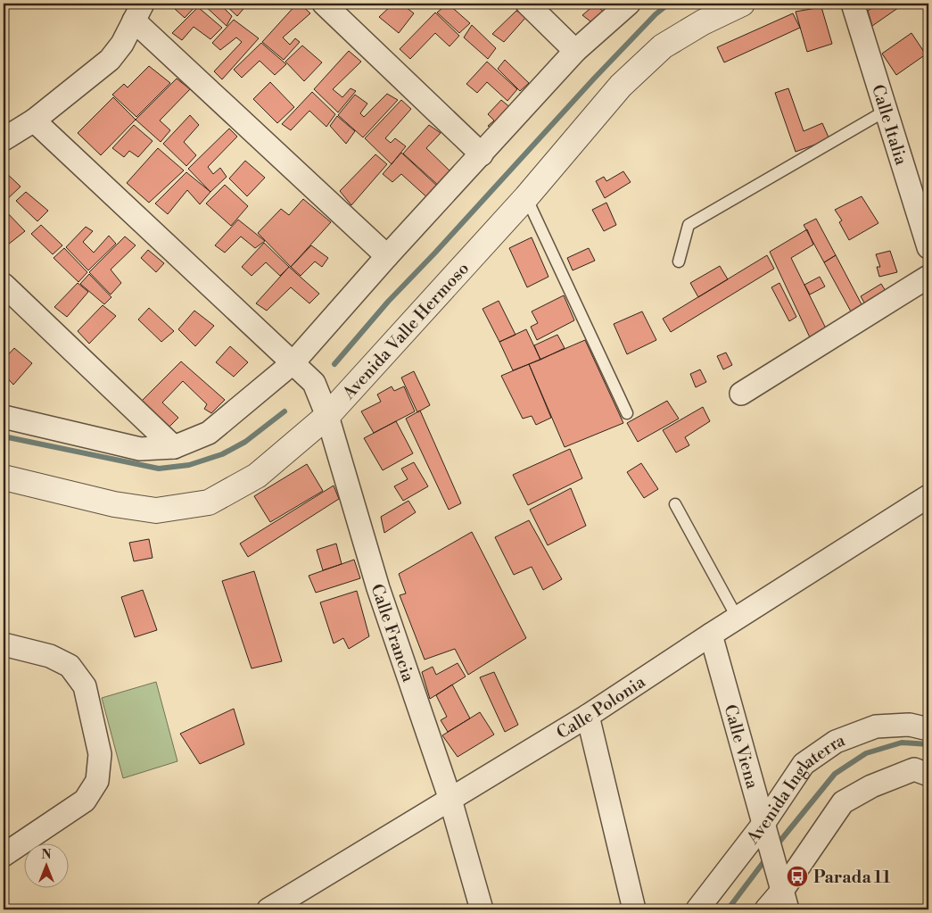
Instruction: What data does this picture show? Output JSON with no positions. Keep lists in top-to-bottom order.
{
  "streets": {
    "street": [
      "Calle Italia",
      "Avenida Valle Hermoso",
      "Calle Francia",
      "Calle Polonia",
      "Calle Viena",
      "Avenida Inglaterra"
    ]
  },
  "crossings": [
    ["Avenida Valle Hermoso", "Calle Francia"],
    ["Calle Francia", "Calle Polonia"],
    ["Calle Polonia", "Calle Viena"],
    ["Calle Viena", "Avenida Inglaterra"]
  ],
  "places": {
    "bus stop": ["Parada 11"]
  },
  "north": "top"
}
